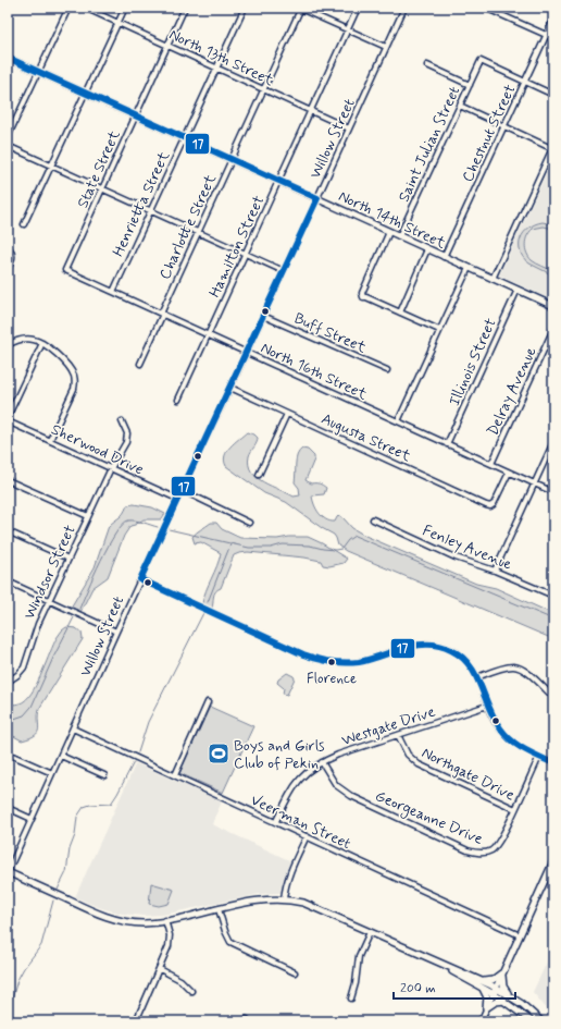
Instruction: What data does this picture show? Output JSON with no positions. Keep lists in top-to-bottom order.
{
  "streets": {
    "main road": ["North 14th Street"],
    "street": [
      "North 13th Street",
      "Chestnut Street",
      "Willow Street",
      "Saint Julian Street",
      "State Street",
      "Henrietta Street",
      "Charlotte Street",
      "Hamilton Street",
      "Buff Street",
      "Illinois Street",
      "North 16th Street",
      "Delray Avenue",
      "Augusta Street",
      "Sherwood Drive",
      "Fenley Avenue",
      "Windsor Street",
      "Westgate Drive",
      "Northgate Drive",
      "Georgeanne Drive",
      "Veerman Street"
    ]
  },
  "crossings": [
    ["North 13th Street", "Willow Street"],
    ["North 13th Street", "State Street"],
    ["North 13th Street", "Henrietta Street"],
    ["North 13th Street", "Charlotte Street"],
    ["North 13th Street", "Hamilton Street"],
    ["Chestnut Street", "Saint Julian Street"],
    ["Chestnut Street", "North 14th Street"],
    ["Willow Street", "North 14th Street"],
    ["Willow Street", "Buff Street"],
    ["Willow Street", "North 16th Street"],
    ["Willow Street", "Augusta Street"],
    ["Willow Street", "Sherwood Drive"],
    ["Willow Street", "Veerman Street"],
    ["Saint Julian Street", "North 14th Street"],
    ["State Street", "North 14th Street"],
    ["State Street", "North 16th Street"],
    ["Henrietta Street", "North 14th Street"],
    ["Henrietta Street", "North 16th Street"],
    ["North 14th Street", "Charlotte Street"],
    ["North 14th Street", "Hamilton Street"],
    ["North 14th Street", "Illinois Street"],
    ["Charlotte Street", "North 16th Street"],
    ["Hamilton Street", "North 16th Street"],
    ["Illinois Street", "North 16th Street"],
    ["North 16th Street", "Delray Avenue"],
    ["North 16th Street", "Augusta Street"],
    ["Sherwood Drive", "Windsor Street"],
    ["Westgate Drive", "Northgate Drive"],
    ["Westgate Drive", "Georgeanne Drive"],
    ["Westgate Drive", "Veerman Street"],
    ["Northgate Drive", "Georgeanne Drive"]
  ],
  "places": {
    "other": ["Florence"],
    "sports": ["Boys and Girls Club of Pekin"]
  },
  "lines": ["transit line 17"],
  "scale_bar": "200 m"
}
